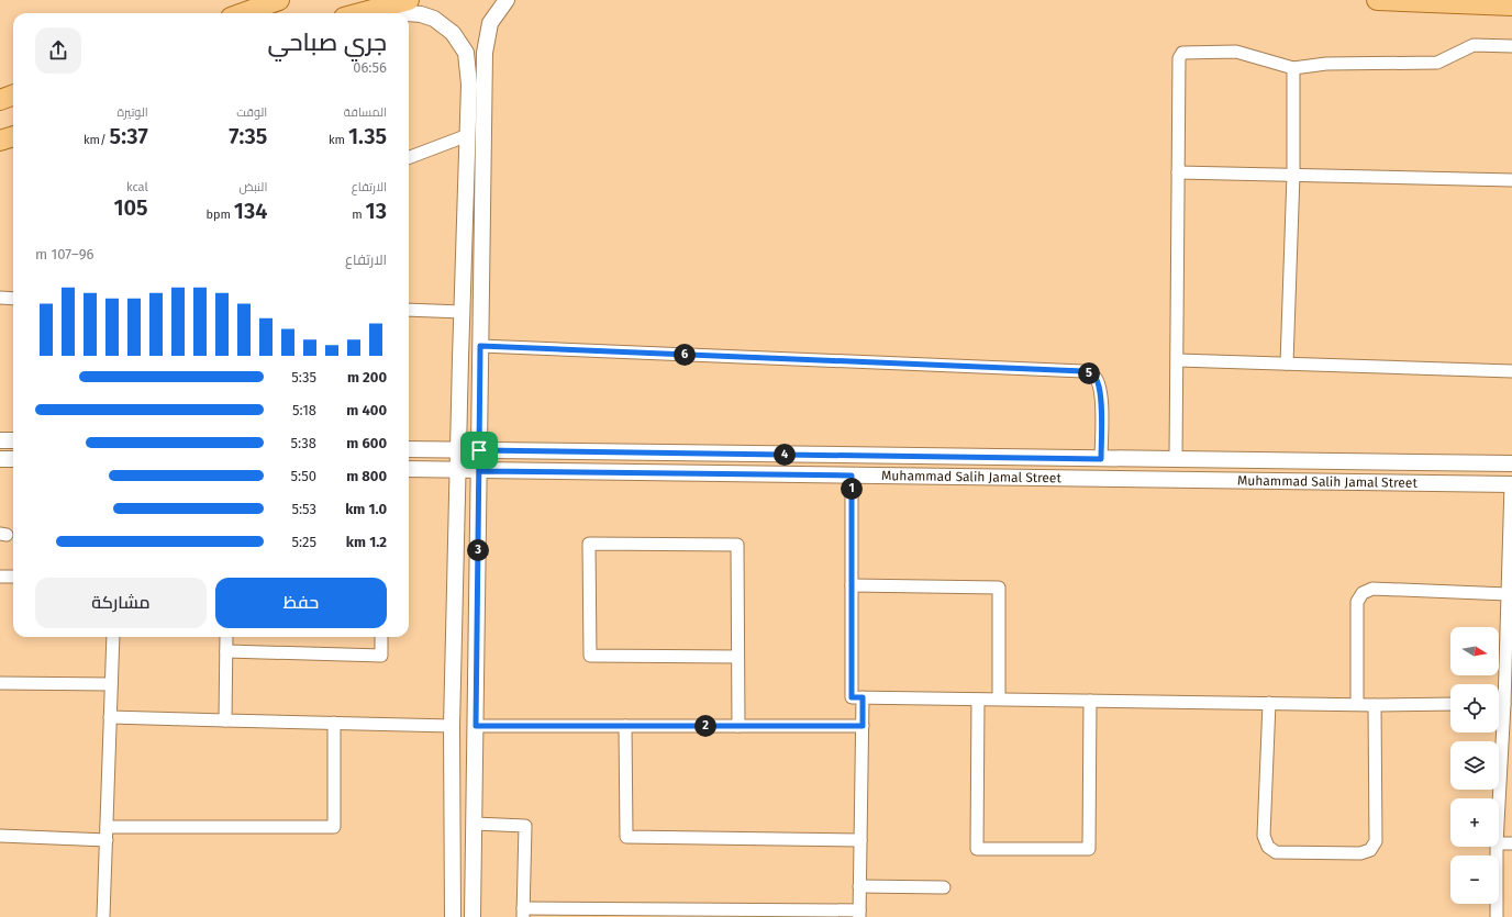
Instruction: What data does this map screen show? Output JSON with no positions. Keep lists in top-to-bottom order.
{
  "streets": {
    "street": ["Muhammad Salih Jamal Street"]
  },
  "north": "right",
  "page": {
    "heading": ["جري صباحي", "06:56"],
    "stats": [
      ["المسافة", "1.35 km"],
      ["الوقت", "7:35"],
      ["الوتيرة", "5:37 /km"],
      ["الارتفاع", "13 m"],
      ["النبض", "134 bpm"],
      ["kcal", "105"]
    ],
    "chart": ["الارتفاع", "96–107 m"],
    "pins": [
      "6",
      "5",
      "4",
      "1",
      "3",
      "2"
    ],
    "list": [
      {
        "name": "200 m",
        "note": "5:35"
      },
      {
        "name": "400 m",
        "note": "5:18"
      },
      {
        "name": "600 m",
        "note": "5:38"
      },
      {
        "name": "800 m",
        "note": "5:50"
      },
      {
        "name": "1.0 km",
        "note": "5:53"
      },
      {
        "name": "1.2 km",
        "note": "5:25"
      }
    ],
    "buttons": ["حفظ", "مشاركة"],
    "map_buttons": ["+", "−"]
  }
}
